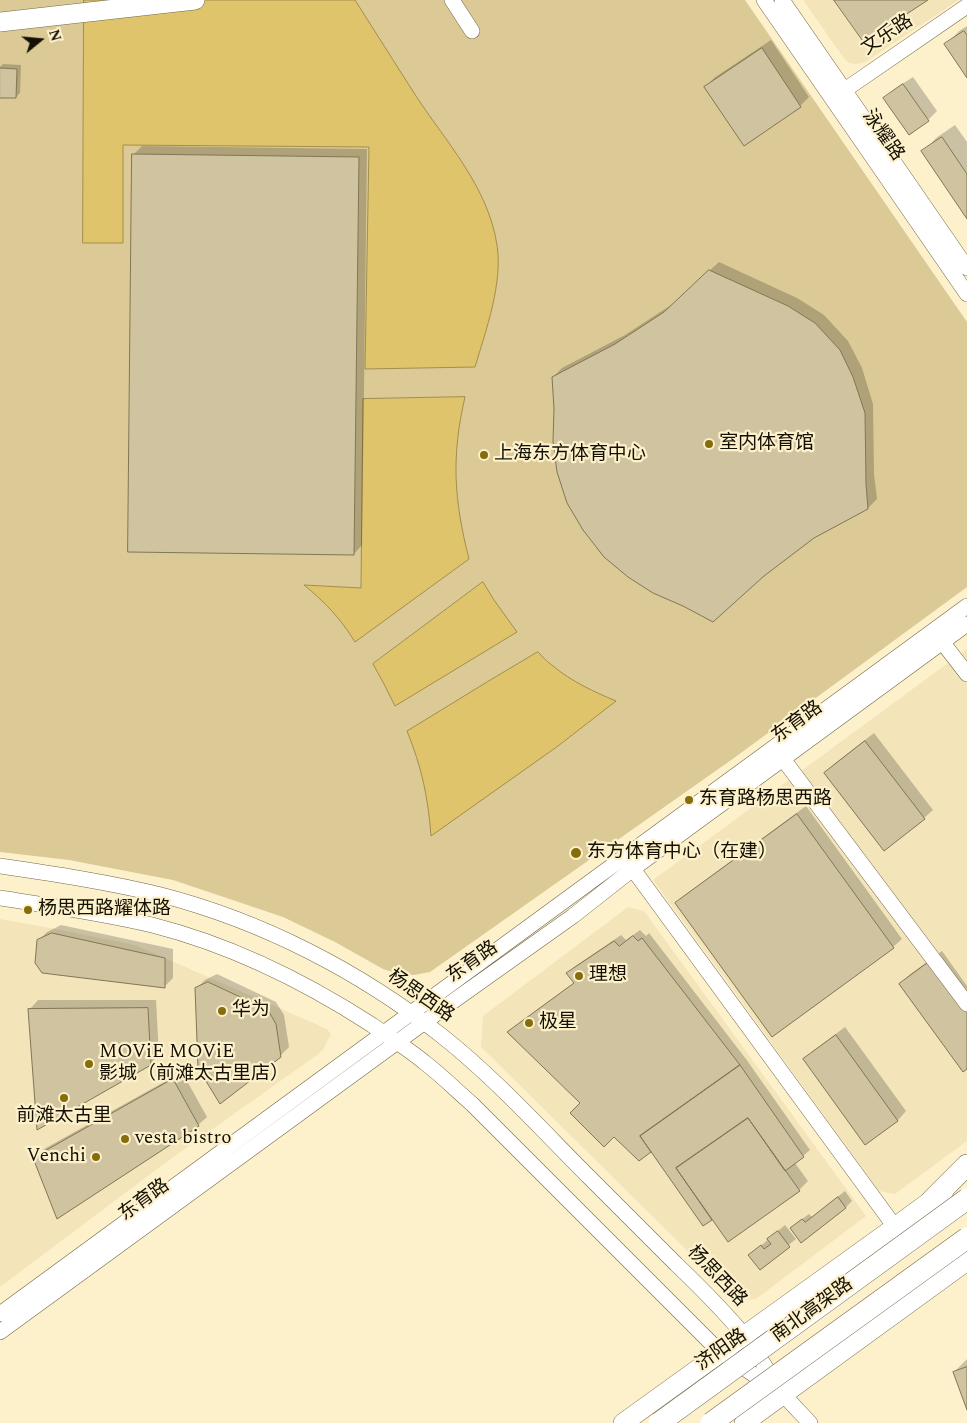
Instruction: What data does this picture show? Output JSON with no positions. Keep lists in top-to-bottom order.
{
  "streets": {
    "highway": ["南北高架路"],
    "main road": ["济阳路"],
    "street": [
      "文乐路",
      "泳耀路",
      "东育路",
      "杨思西路"
    ]
  },
  "crossings": [
    ["文乐路", "泳耀路"],
    ["东育路", "杨思西路"],
    ["杨思西路", "济阳路"]
  ],
  "places": [
    "室内体育馆",
    "上海东方体育中心",
    "东育路杨思西路",
    "东方体育中心（在建）",
    "杨思西路耀体路",
    "理想",
    "华为",
    "极星",
    "MOViE MOViE 影城（前滩太古里店）",
    "前滩太古里",
    "vesta bistro",
    "Venchi"
  ],
  "north": "right"
}
